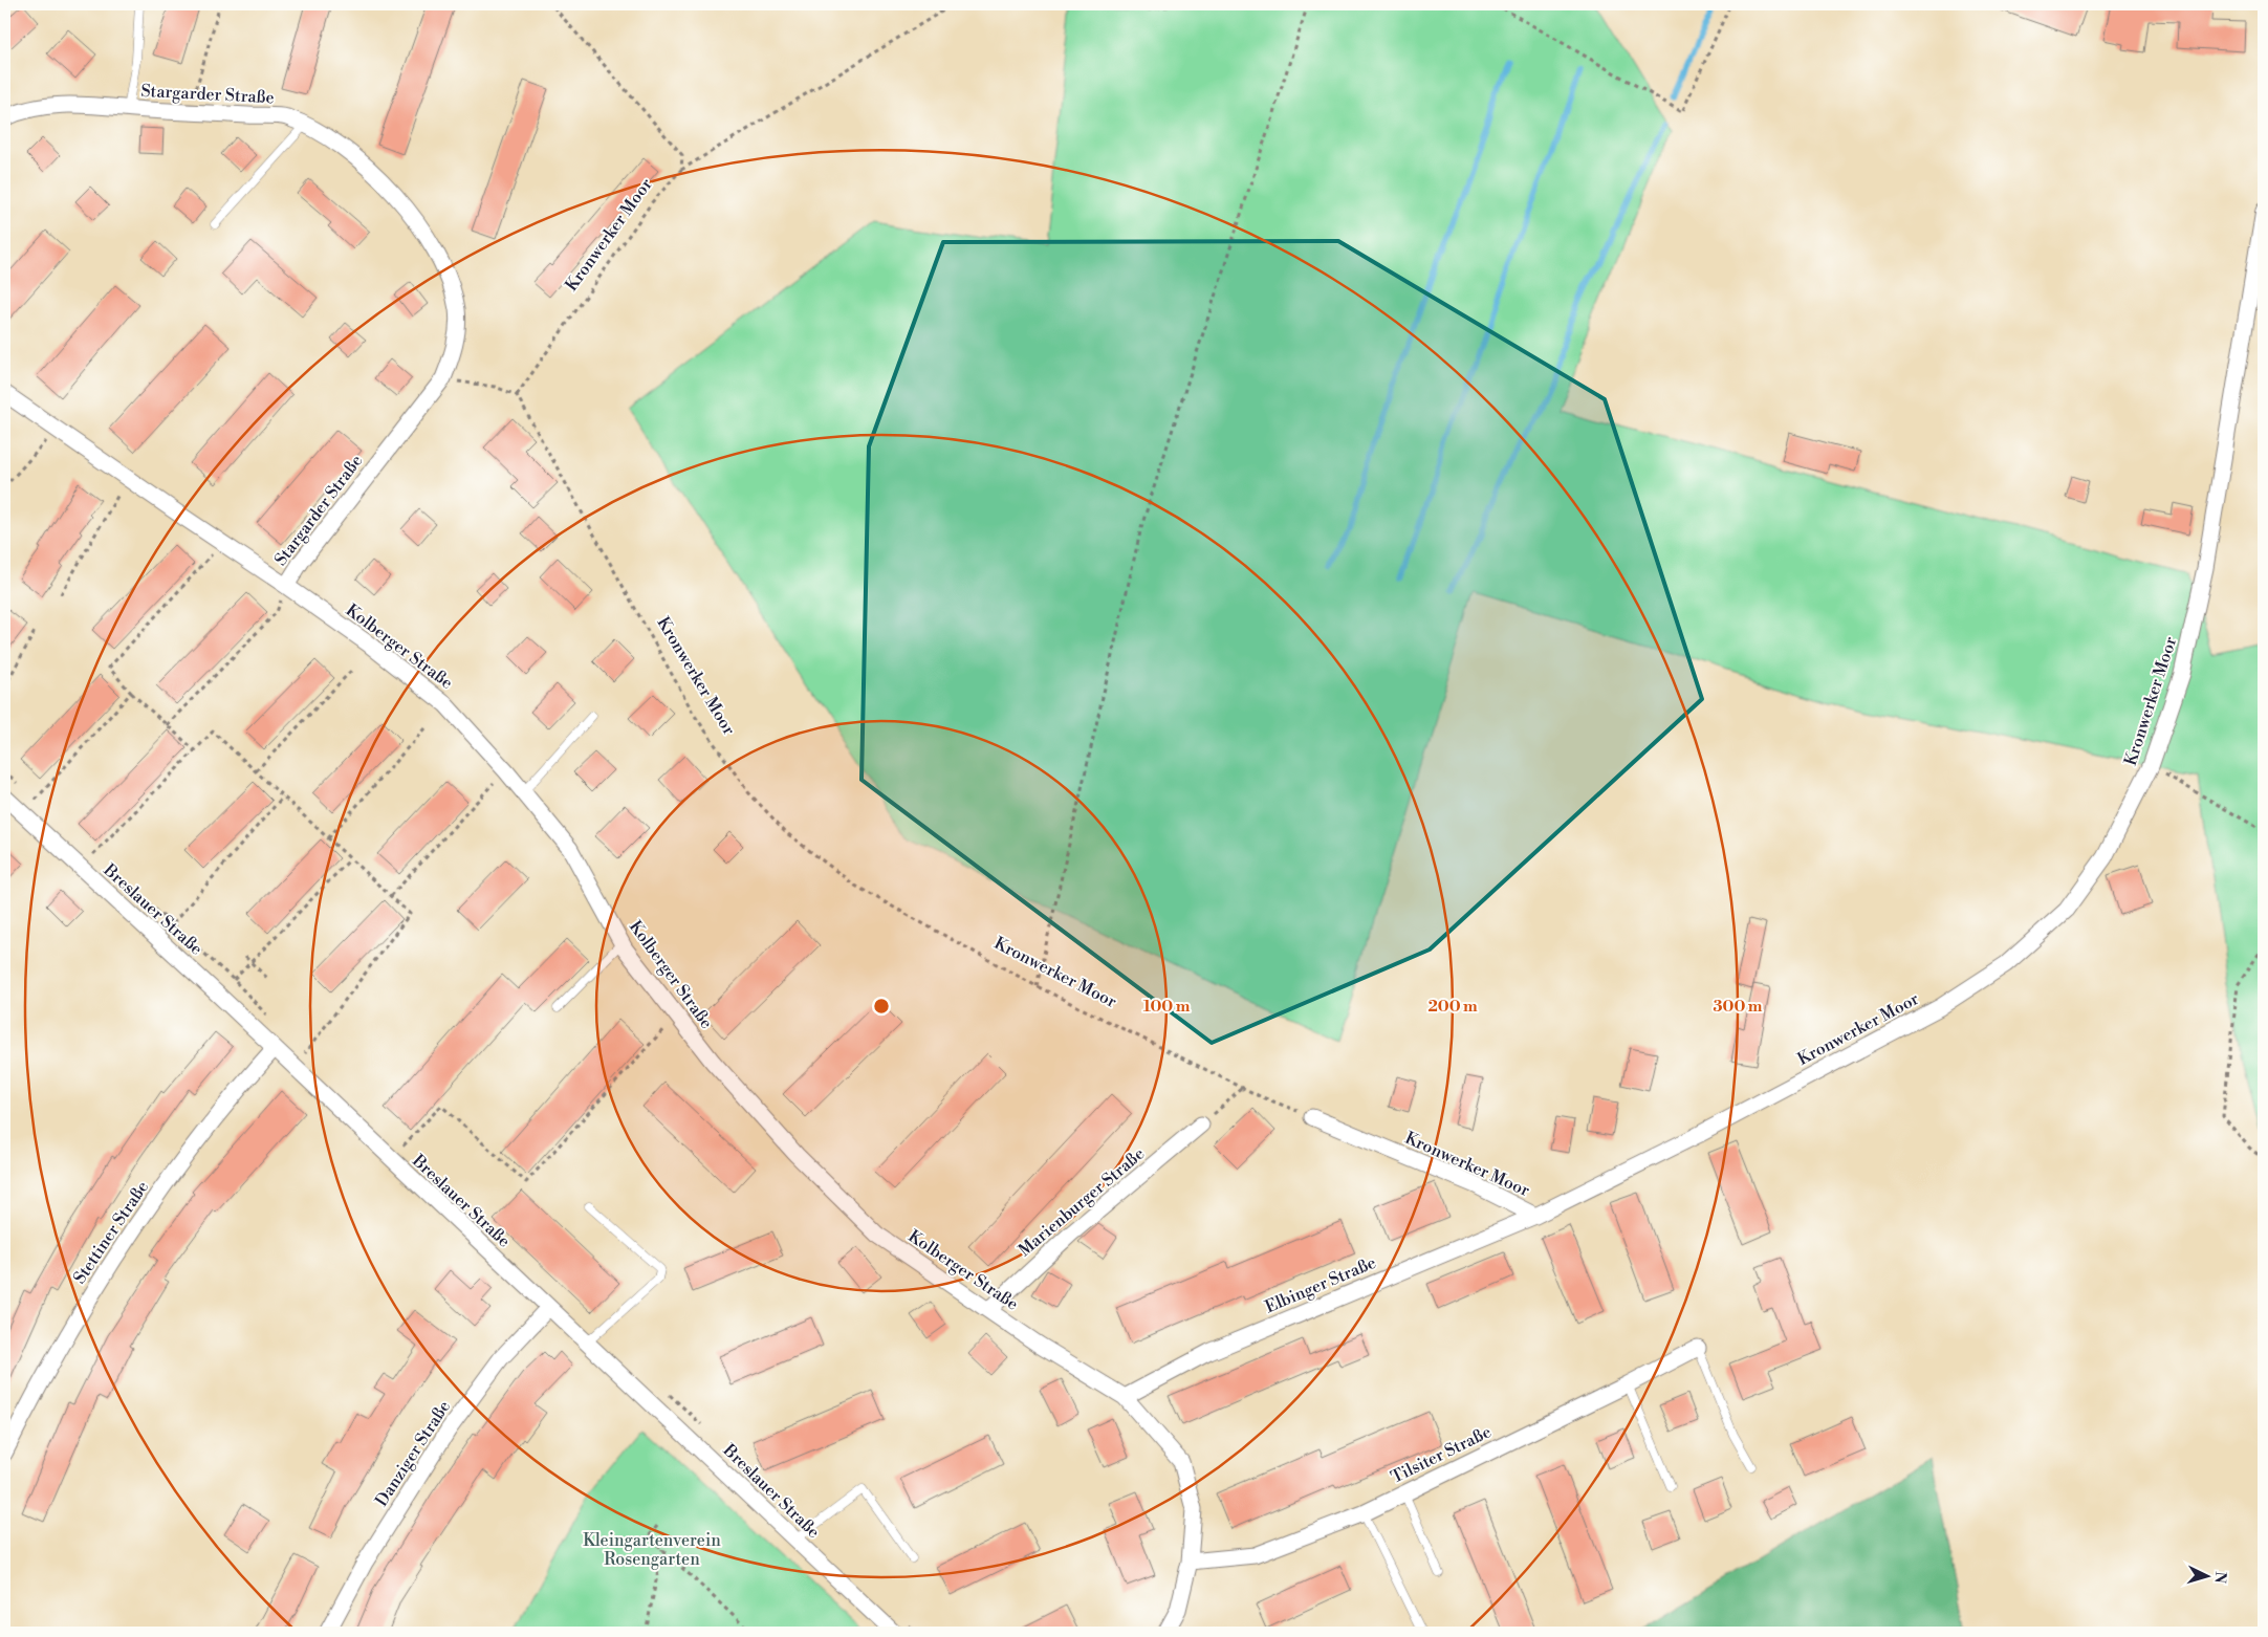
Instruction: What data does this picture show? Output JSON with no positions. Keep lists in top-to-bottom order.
{
  "streets": {
    "street": [
      "Stargarder Straße",
      "Kronwerker Moor",
      "Kolberger Straße",
      "Breslauer Straße",
      "Marienburger Straße",
      "Stettiner Straße",
      "Elbinger Straße",
      "Danziger Straße",
      "Tilsiter Straße"
    ]
  },
  "crossings": [
    ["Stargarder Straße", "Kolberger Straße"],
    ["Kronwerker Moor", "Elbinger Straße"],
    ["Kolberger Straße", "Marienburger Straße"],
    ["Kolberger Straße", "Elbinger Straße"],
    ["Kolberger Straße", "Tilsiter Straße"],
    ["Breslauer Straße", "Stettiner Straße"],
    ["Breslauer Straße", "Danziger Straße"]
  ],
  "parks": ["Kleingartenverein Rosengarten"],
  "north": "right",
  "rings": ["100 m", "200 m", "300 m"]
}
